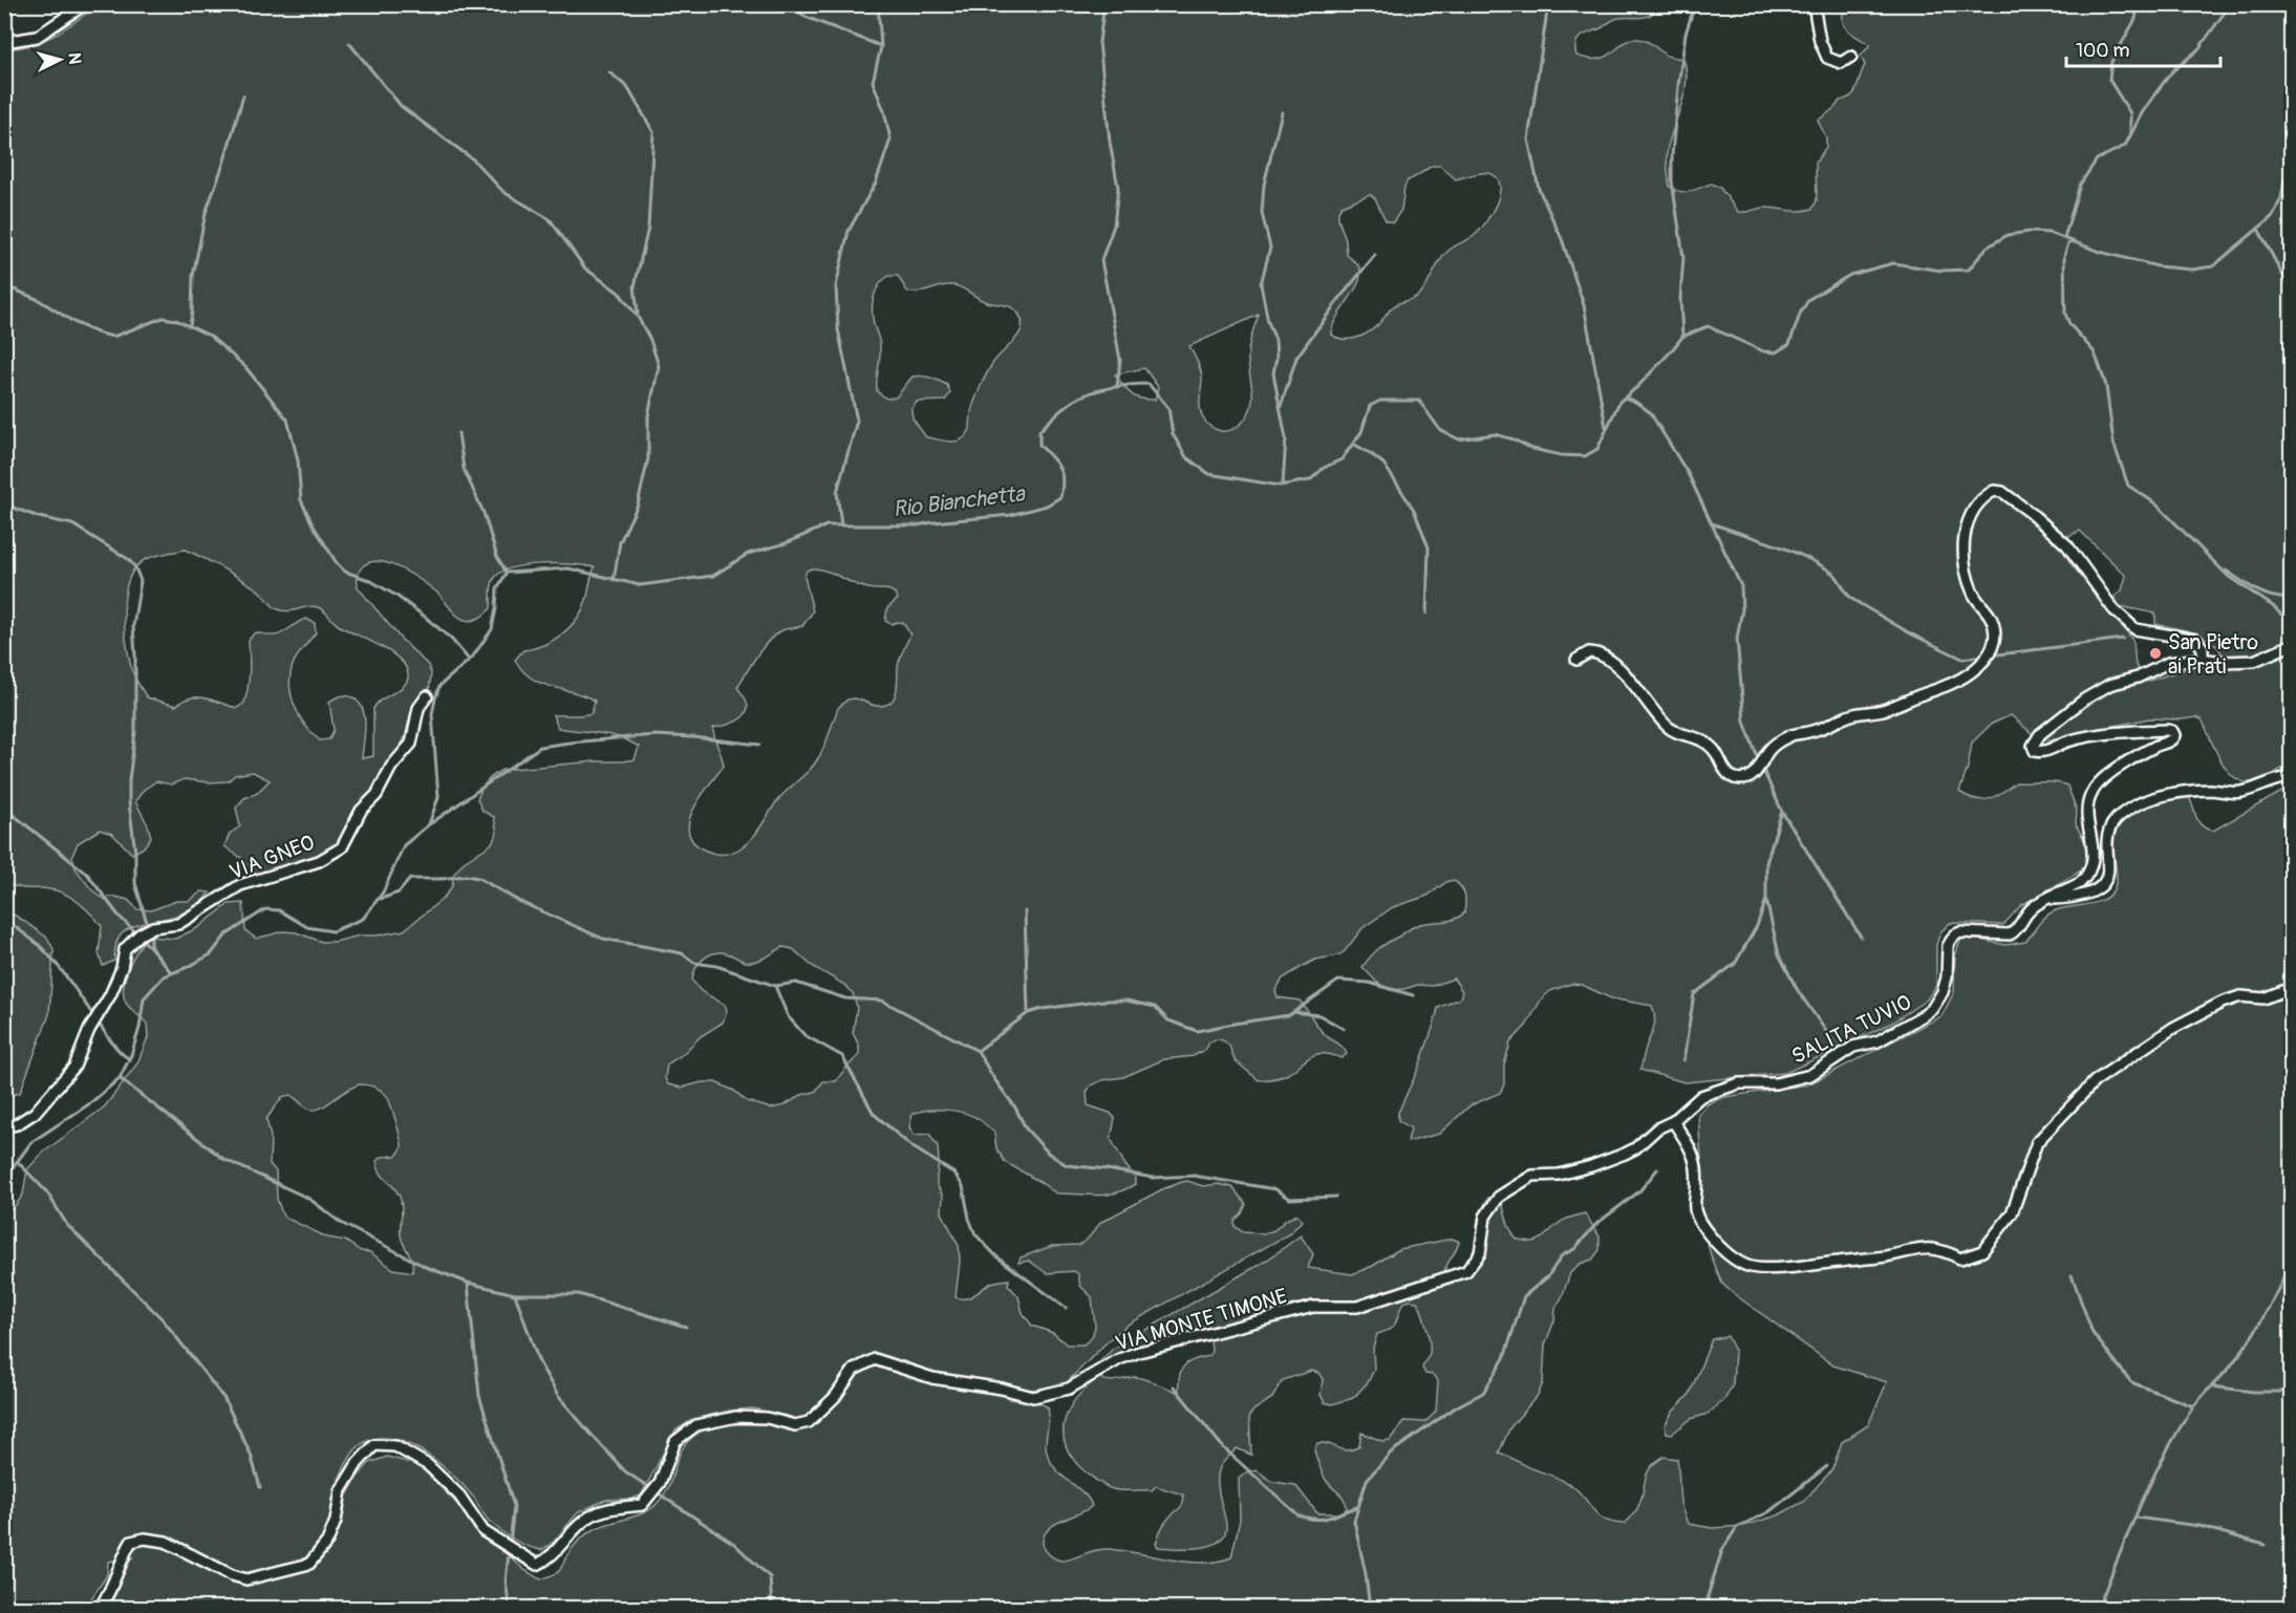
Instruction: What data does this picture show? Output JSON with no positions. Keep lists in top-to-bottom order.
{
  "streets": {
    "street": ["VIA GNEO", "SALITA TUVIO", "VIA MONTE TIMONE"]
  },
  "crossings": [
    ["SALITA TUVIO", "VIA MONTE TIMONE"]
  ],
  "water": ["Rio Bianchetta"],
  "places": ["San Pietro ai Prati"],
  "scale_bar": "100 m",
  "north": "right"
}
